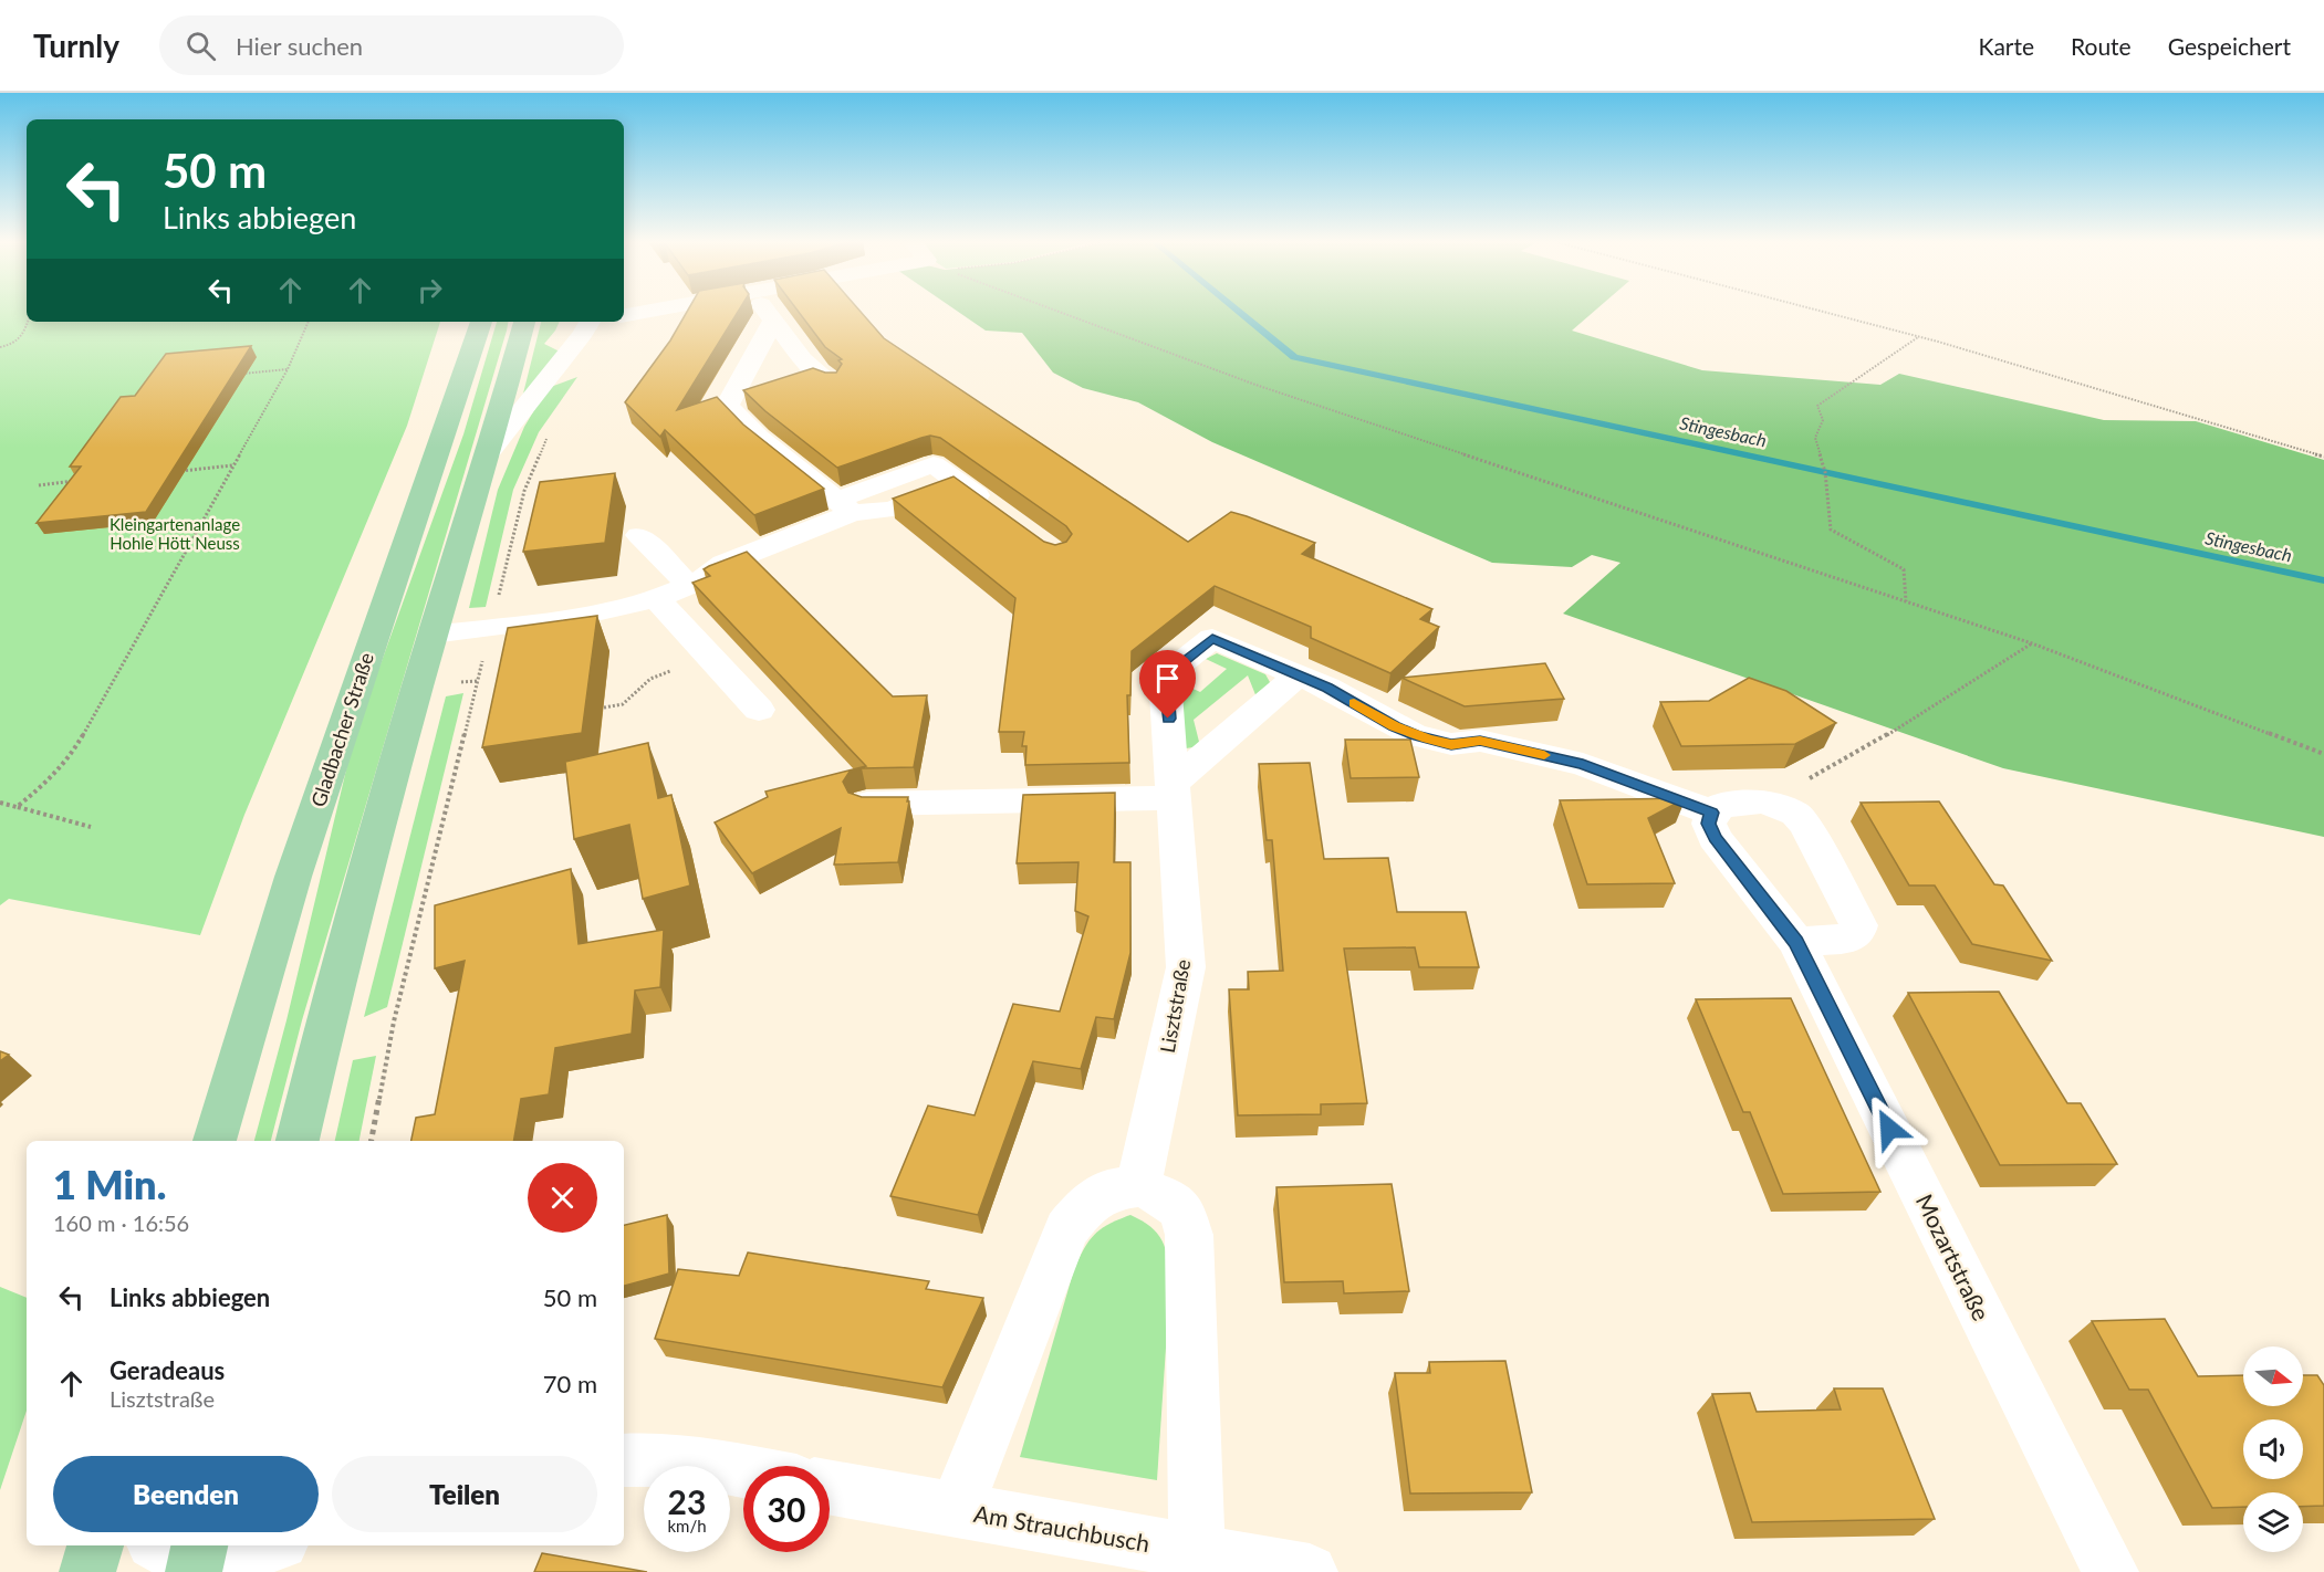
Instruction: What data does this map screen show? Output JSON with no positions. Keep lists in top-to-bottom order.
{
  "streets": {
    "main road": ["Gladbacher Straße"],
    "street": ["Lisztstraße", "Mozartstraße", "Am Strauchbusch"]
  },
  "water": ["Stingesbach"],
  "parks": ["Kleingartenanlage Hohle Hött Neuss"],
  "north": "right",
  "page": {
    "header": "Turnly",
    "search": "Hier suchen",
    "nav": ["Karte", "Route", "Gespeichert"],
    "turn": ["50 m", "Links abbiegen"],
    "heading": ["1 Min.", "160 m · 16:56"],
    "list": [
      {
        "name": "Links abbiegen",
        "value": "50 m"
      },
      {
        "name": "Geradeaus",
        "note": "Lisztstraße",
        "value": "70 m"
      }
    ],
    "buttons": ["Beenden", "Teilen"],
    "speed": "23 km/h",
    "limit": "30"
  }
}
